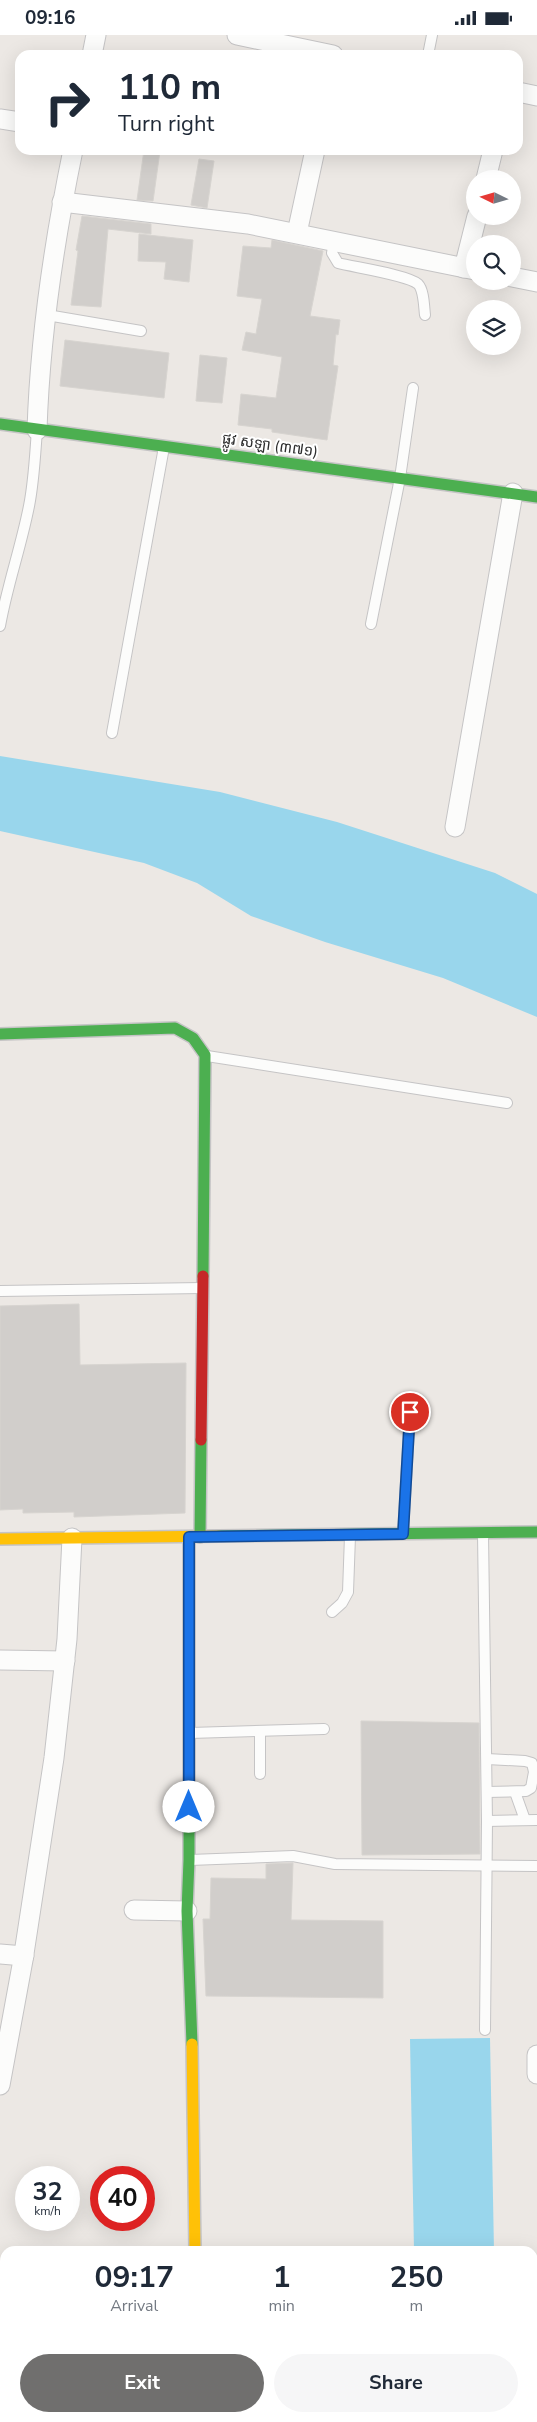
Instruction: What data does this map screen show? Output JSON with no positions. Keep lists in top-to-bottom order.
{
  "streets": {
    "street": ["ផ្លូវ សឡា (៣៧១)"]
  },
  "north": "left",
  "page": {
    "status": "09:16",
    "turn": ["110 m", "Turn right"],
    "speed": "32 km/h",
    "limit": "40",
    "eta": [
      "09:17",
      "Arrival",
      "1",
      "min",
      "250",
      "m"
    ],
    "buttons": ["Exit", "Share"]
  }
}
